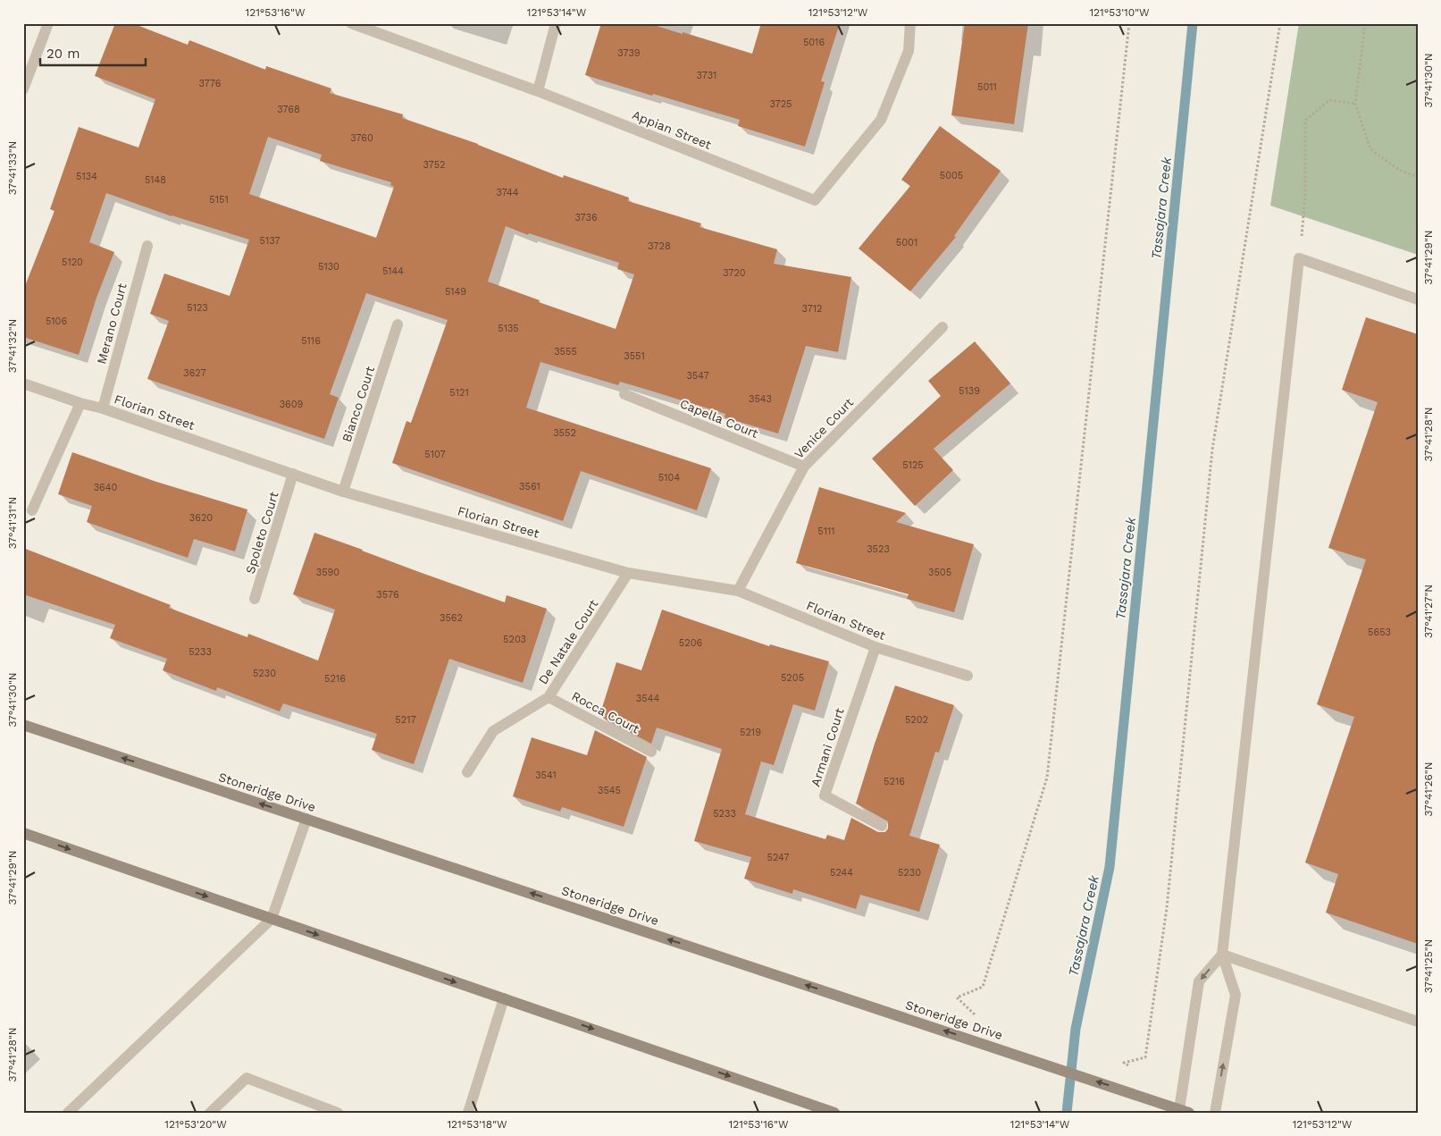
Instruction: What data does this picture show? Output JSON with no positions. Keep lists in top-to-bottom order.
{
  "streets": {
    "main road": ["Stoneridge Drive"],
    "street": [
      "Appian Street",
      "Merano Court",
      "Bianco Court",
      "Florian Street",
      "Capella Court",
      "Venice Court",
      "Spoleto Court",
      "De Natale Court",
      "Rocca Court",
      "Armani Court"
    ]
  },
  "crossings": [
    ["Merano Court", "Florian Street"],
    ["Bianco Court", "Florian Street"],
    ["Florian Street", "Venice Court"],
    ["Florian Street", "Spoleto Court"],
    ["Florian Street", "De Natale Court"],
    ["Florian Street", "Armani Court"],
    ["Capella Court", "Venice Court"],
    ["De Natale Court", "Rocca Court"]
  ],
  "one_way": ["Stoneridge Drive"],
  "water": ["Tassajara Creek"],
  "house_numbers": [
    "5016",
    "3739",
    "3731",
    "3776",
    "5011",
    "3725",
    "3768",
    "3760",
    "3752",
    "5005",
    "5134",
    "5148",
    "3744",
    "5151",
    "3736",
    "5137",
    "5001",
    "3728",
    "5120",
    "5130",
    "5144",
    "3720",
    "5149",
    "5123",
    "3712",
    "5106",
    "5135",
    "5116",
    "3555",
    "3551",
    "3627",
    "3547",
    "5139",
    "5121",
    "3543",
    "3609",
    "3552",
    "5107",
    "5125",
    "5104",
    "3561",
    "3640",
    "3620",
    "5111",
    "3523",
    "3590",
    "3505",
    "3576",
    "3562",
    "5653",
    "5203",
    "5206",
    "5233",
    "5230",
    "5205",
    "5216",
    "3544",
    "5217",
    "5202",
    "5219",
    "3541",
    "5216",
    "3545",
    "5233",
    "5247",
    "5244",
    "5230"
  ],
  "scale_bar": "20 m",
  "coordinates": [
    "121°53'16\"W",
    "121°53'14\"W",
    "121°53'12\"W",
    "121°53'10\"W",
    "37°41'30\"N",
    "37°41'33\"N",
    "37°41'29\"N",
    "37°41'32\"N",
    "37°41'28\"N",
    "37°41'31\"N",
    "37°41'27\"N",
    "37°41'26\"N",
    "37°41'25\"N",
    "121°53'20\"W",
    "121°53'18\"W"
  ]
}
